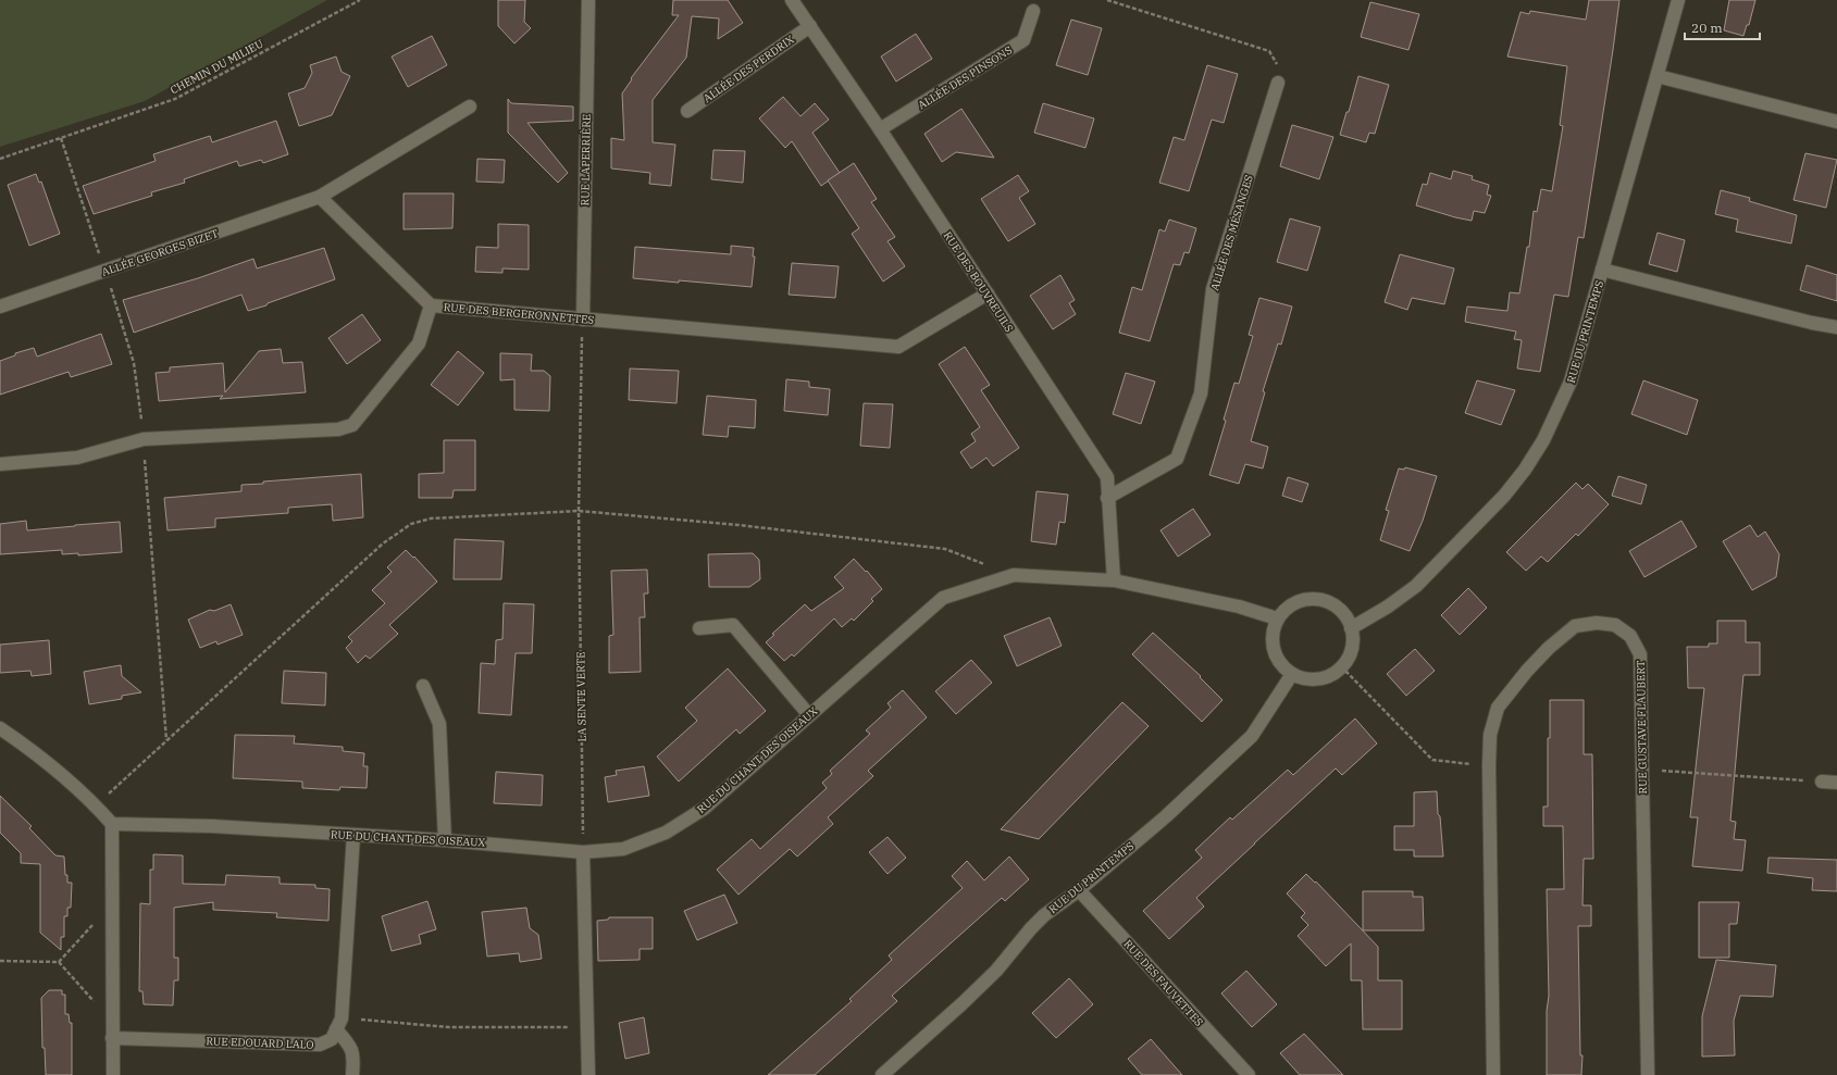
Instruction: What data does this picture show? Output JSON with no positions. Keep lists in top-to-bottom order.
{
  "streets": {
    "street": [
      "ALLÉE DES PERDRIX",
      "ALLÉE DES PINSONS",
      "RUE LAPERRIÈRE",
      "ALLÉE DES MÉSANGES",
      "ALLÉE GEORGES BIZET",
      "RUE DES BOUVREUILS",
      "RUE DES BERGERONNETTES",
      "RUE DU PRINTEMPS",
      "RUE GUSTAVE FLAUBERT",
      "RUE DU CHANT DES OISEAUX",
      "RUE DES FAUVETTES",
      "RUE EDOUARD LALO"
    ],
    "path": ["CHEMIN DU MILIEU", "LA SENTE VERTE"]
  },
  "crossings": [
    ["ALLÉE DES PERDRIX", "RUE DES BOUVREUILS"],
    ["ALLÉE DES PINSONS", "RUE DES BOUVREUILS"],
    ["RUE LAPERRIÈRE", "RUE DES BERGERONNETTES"],
    ["RUE LAPERRIÈRE", "LA SENTE VERTE"],
    ["ALLÉE DES MÉSANGES", "RUE DES BOUVREUILS"],
    ["RUE DES BOUVREUILS", "RUE DES BERGERONNETTES"],
    ["RUE DES BOUVREUILS", "RUE DU CHANT DES OISEAUX"],
    ["RUE DES BERGERONNETTES", "LA SENTE VERTE"],
    ["RUE DU PRINTEMPS", "RUE DU CHANT DES OISEAUX"],
    ["RUE DU PRINTEMPS", "RUE DES FAUVETTES"],
    ["LA SENTE VERTE", "RUE DU CHANT DES OISEAUX"]
  ],
  "scale_bar": "20 m"
}
